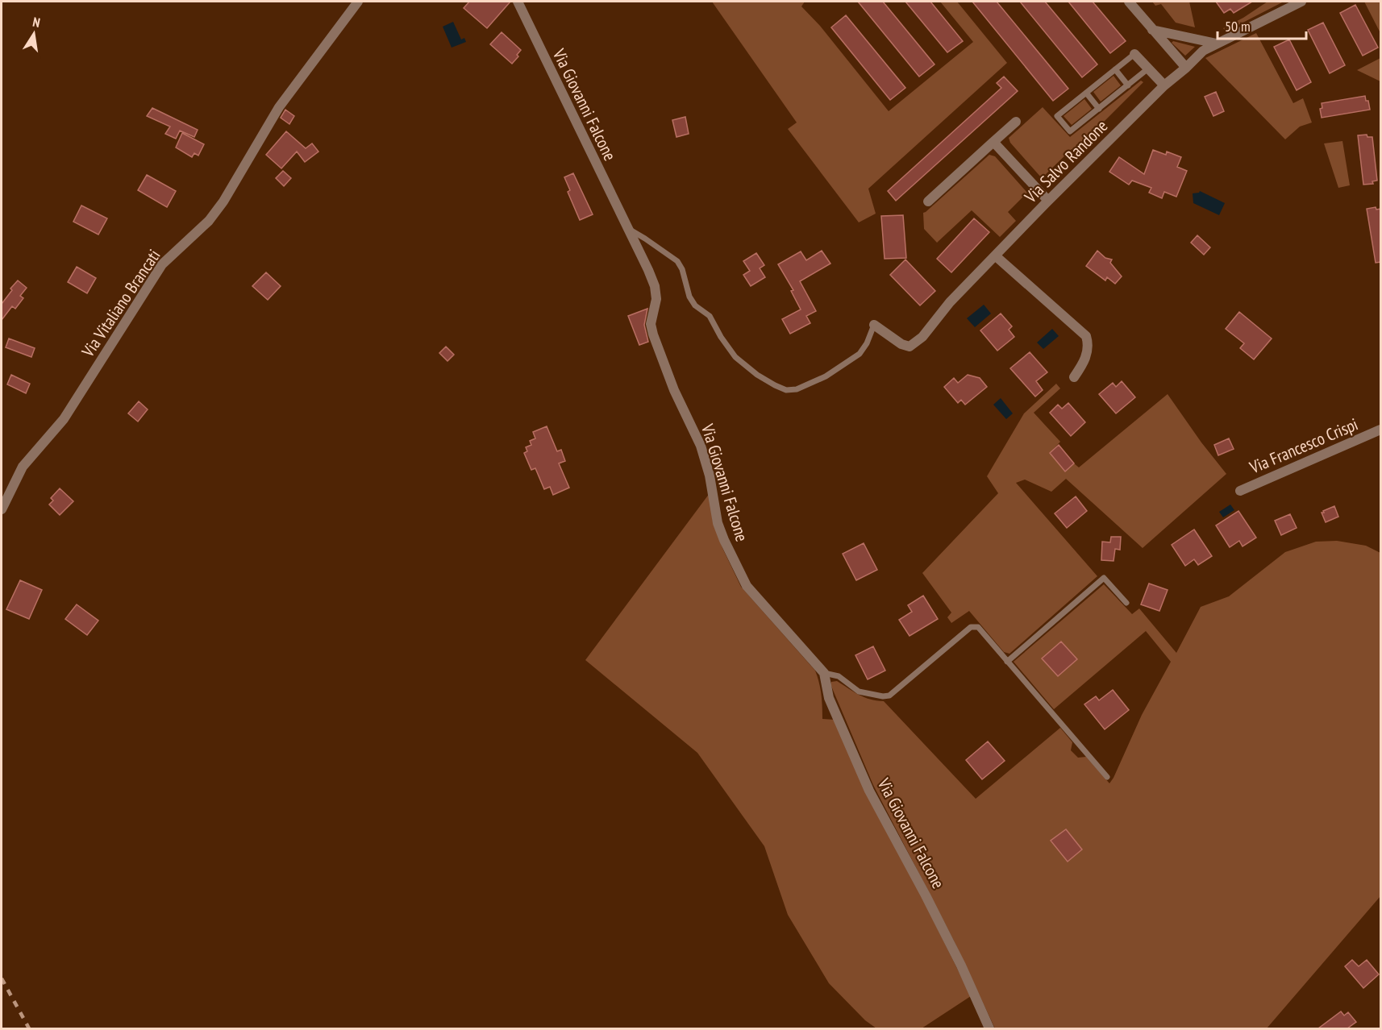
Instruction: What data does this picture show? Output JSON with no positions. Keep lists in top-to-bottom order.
{
  "streets": {
    "street": [
      "Via Giovanni Falcone",
      "Via Salvo Randone",
      "Via Vitaliano Brancati",
      "Via Francesco Crispi"
    ]
  },
  "scale_bar": "50 m",
  "north": "top"
}
